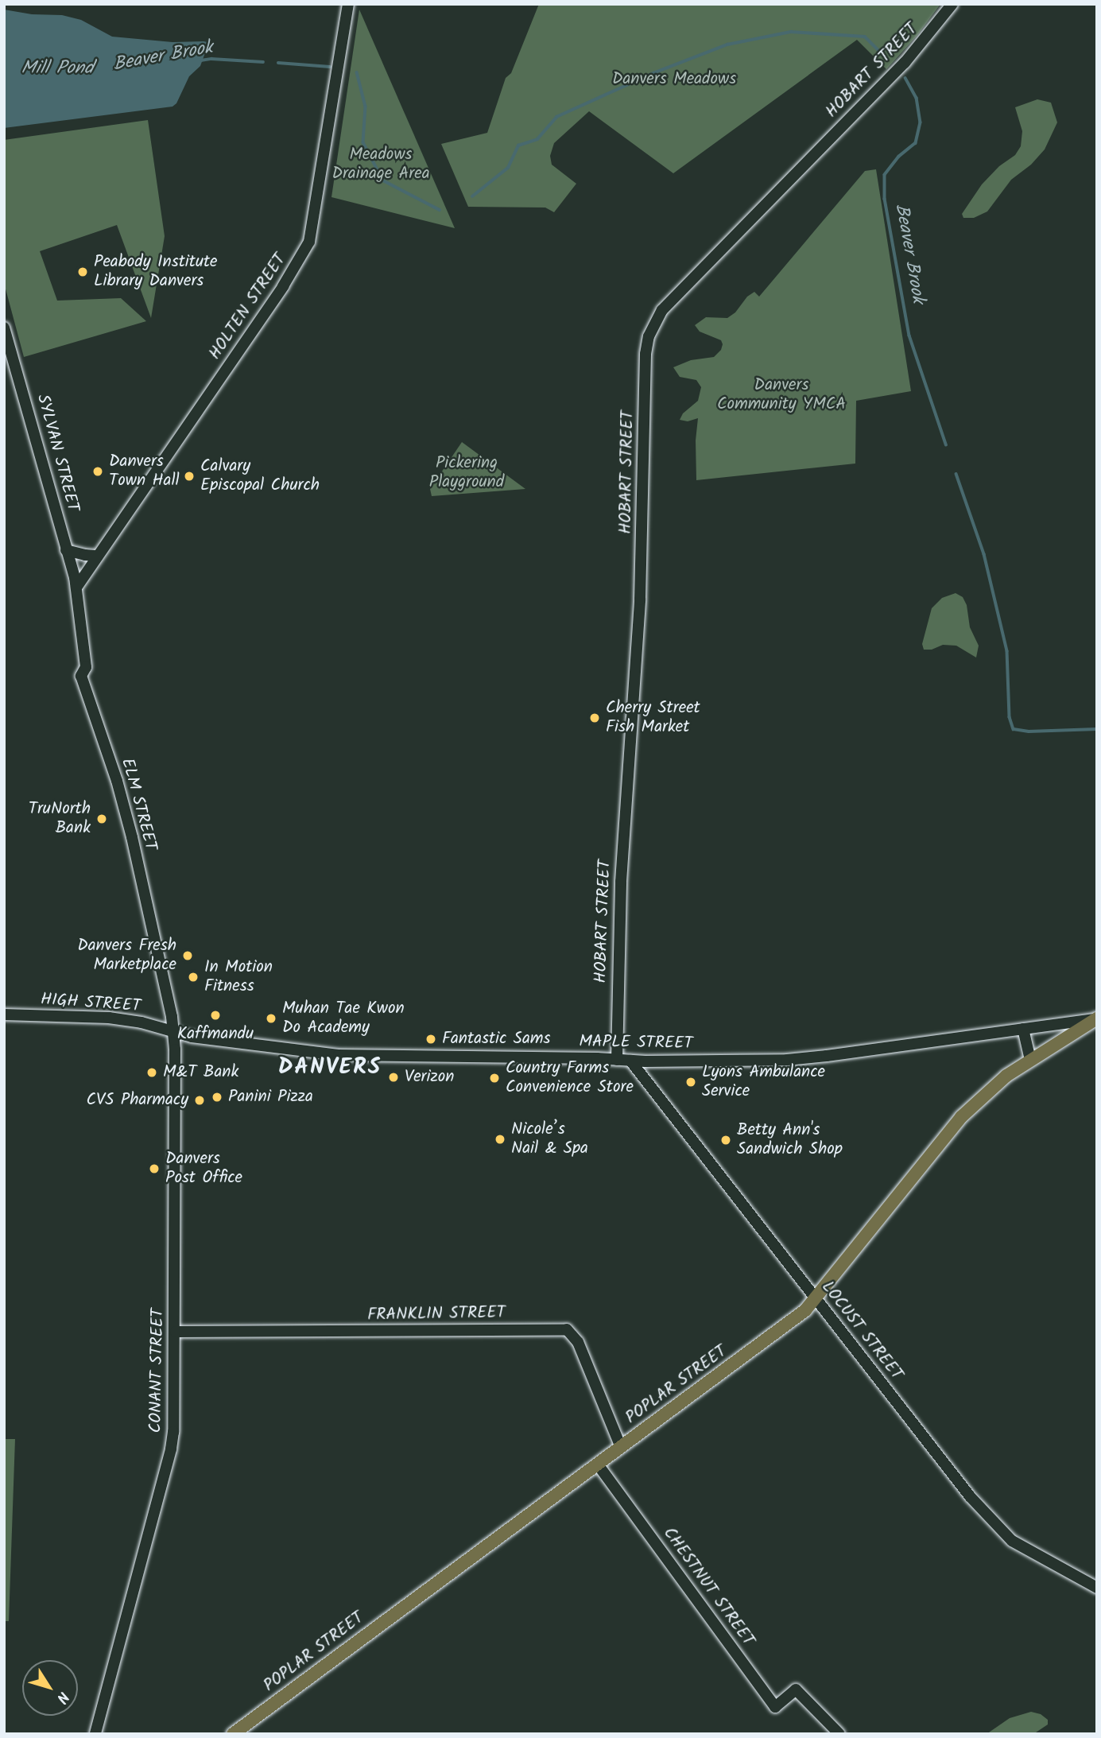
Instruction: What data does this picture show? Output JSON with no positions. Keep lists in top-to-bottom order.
{
  "streets": {
    "main road": [
      "HOBART STREET",
      "HOLTEN STREET",
      "SYLVAN STREET",
      "ELM STREET",
      "HIGH STREET",
      "MAPLE STREET",
      "FRANKLIN STREET",
      "LOCUST STREET",
      "CONANT STREET",
      "POPLAR STREET",
      "CHESTNUT STREET"
    ]
  },
  "crossings": [
    ["HOBART STREET", "MAPLE STREET"],
    ["HOLTEN STREET", "SYLVAN STREET"],
    ["HOLTEN STREET", "ELM STREET"],
    ["SYLVAN STREET", "ELM STREET"],
    ["ELM STREET", "HIGH STREET"],
    ["ELM STREET", "MAPLE STREET"],
    ["ELM STREET", "CONANT STREET"],
    ["HIGH STREET", "MAPLE STREET"],
    ["HIGH STREET", "CONANT STREET"],
    ["MAPLE STREET", "LOCUST STREET"],
    ["MAPLE STREET", "CONANT STREET"],
    ["MAPLE STREET", "POPLAR STREET"],
    ["FRANKLIN STREET", "CONANT STREET"],
    ["FRANKLIN STREET", "POPLAR STREET"],
    ["LOCUST STREET", "POPLAR STREET"],
    ["POPLAR STREET", "CHESTNUT STREET"]
  ],
  "districts": ["DANVERS"],
  "water": ["Beaver Brook", "Mill Pond"],
  "parks": [
    "Danvers Meadows",
    "Meadows Drainage Area",
    "Danvers Community YMCA",
    "Pickering Playground"
  ],
  "places": [
    "Peabody Institute Library Danvers",
    "Danvers Town Hall",
    "Calvary Episcopal Church",
    "Cherry Street Fish Market",
    "TruNorth Bank",
    "Danvers Fresh Marketplace",
    "In Motion Fitness",
    "Kaffmandu",
    "Muhan Tae Kwon Do Academy",
    "Fantastic Sams",
    "M&T Bank",
    "Verizon",
    "Country Farms Convenience Store",
    "Lyons Ambulance Service",
    "Panini Pizza",
    "CVS Pharmacy",
    "Nicole’s Nail & Spa",
    "Betty Ann's Sandwich Shop",
    "Danvers Post Office"
  ],
  "north": "bottom right"
}
